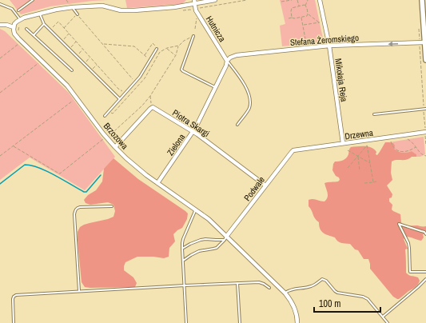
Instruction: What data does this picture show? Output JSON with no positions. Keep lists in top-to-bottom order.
{
  "streets": {
    "street": [
      "Hutnicza",
      "Stefana Żeromskiego",
      "Mikołaja Reja",
      "Piotra Skargi",
      "Drzewna",
      "Brzozowa",
      "Zielona",
      "Podwale"
    ]
  },
  "crossings": [
    ["Hutnicza", "Stefana Żeromskiego"],
    ["Hutnicza", "Zielona"],
    ["Stefana Żeromskiego", "Mikołaja Reja"],
    ["Stefana Żeromskiego", "Zielona"],
    ["Mikołaja Reja", "Drzewna"],
    ["Piotra Skargi", "Brzozowa"],
    ["Piotra Skargi", "Zielona"],
    ["Piotra Skargi", "Podwale"],
    ["Drzewna", "Podwale"],
    ["Brzozowa", "Zielona"],
    ["Brzozowa", "Podwale"]
  ],
  "one_way": ["Stefana Żeromskiego"],
  "scale_bar": "100 m"
}
